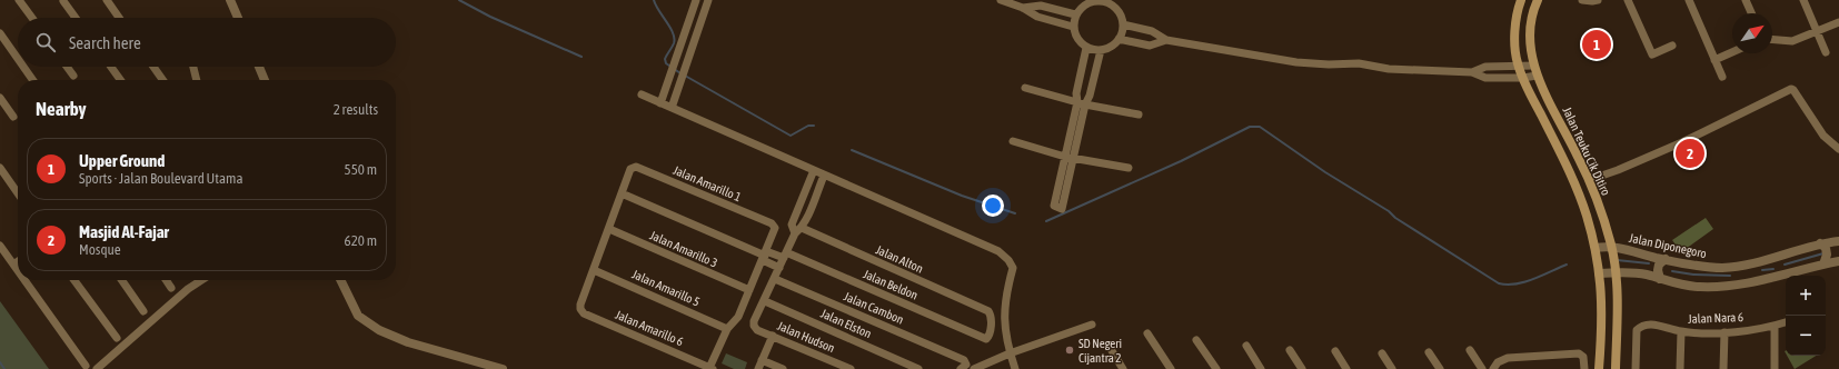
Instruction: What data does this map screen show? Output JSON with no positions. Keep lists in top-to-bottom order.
{
  "streets": {
    "main road": ["Jalan Teuku Cik Ditiro"],
    "street": [
      "Jalan Amarillo 1",
      "Jalan Diponegoro",
      "Jalan Amarillo 3",
      "Jalan Alton",
      "Jalan Beldon",
      "Jalan Amarillo 5",
      "Jalan Cambon",
      "Jalan Nara 6",
      "Jalan Elston",
      "Jalan Amarillo 6",
      "Jalan Hudson"
    ]
  },
  "crossings": [
    ["Jalan Teuku Cik Ditiro", "Jalan Diponegoro"],
    ["Jalan Amarillo 1", "Jalan Beldon"],
    ["Jalan Alton", "Jalan Beldon"],
    ["Jalan Amarillo 5", "Jalan Amarillo 6"],
    ["Jalan Elston", "Jalan Hudson"]
  ],
  "places": ["SD Negeri Cijantra 2"],
  "north": "top right",
  "page": {
    "search": "Search here",
    "pins": ["1", "2"],
    "heading": ["Nearby", "2 results"],
    "list": [
      {
        "mark": "1",
        "name": "Upper Ground",
        "note": "Sports · Jalan Boulevard Utama",
        "value": "550 m"
      },
      {
        "mark": "2",
        "name": "Masjid Al-Fajar",
        "note": "Mosque",
        "value": "620 m"
      }
    ],
    "map_buttons": ["+", "−"]
  }
}
